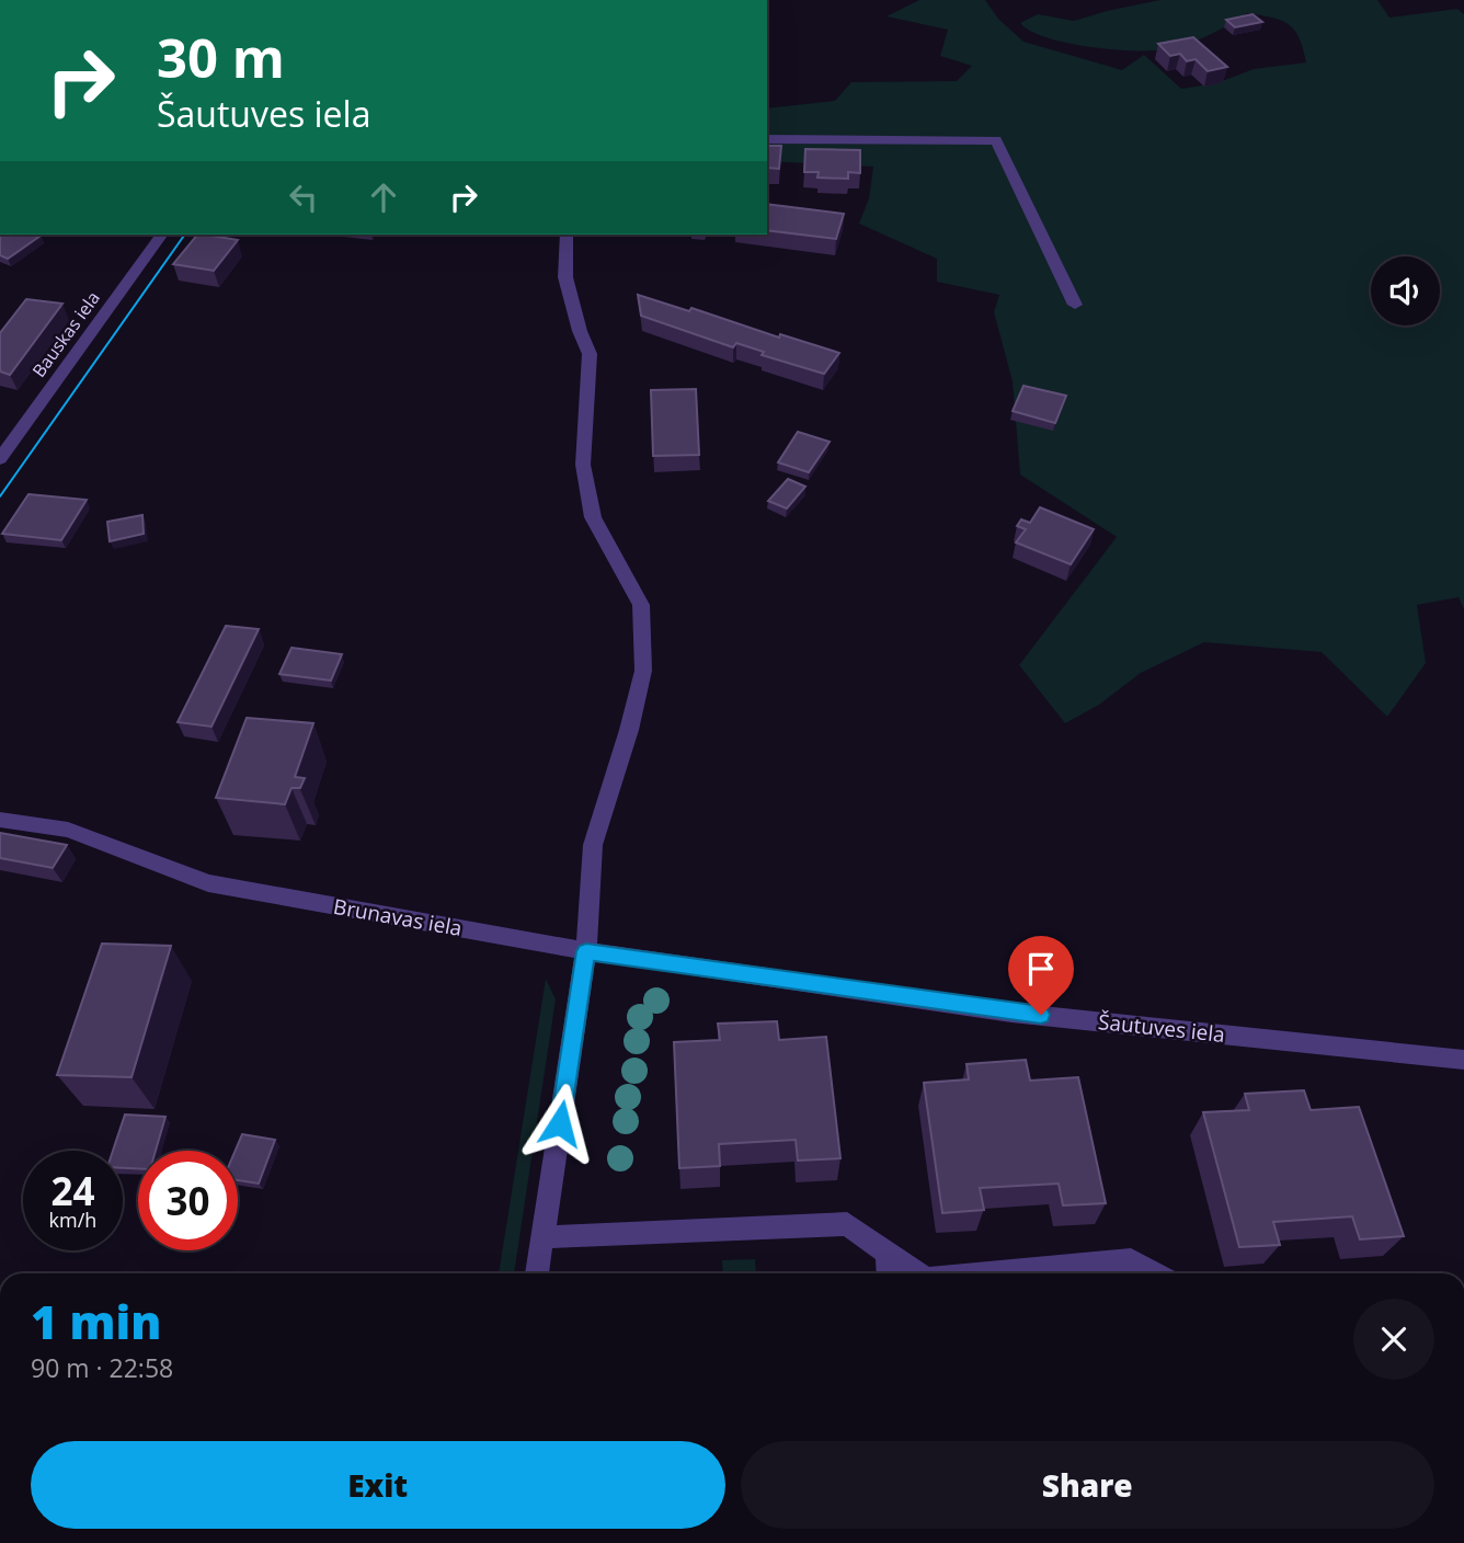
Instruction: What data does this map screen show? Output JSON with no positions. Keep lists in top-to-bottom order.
{
  "streets": {
    "street": ["Bauskas iela", "Brunavas iela", "Šautuves iela"]
  },
  "crossings": [
    ["Brunavas iela", "Šautuves iela"]
  ],
  "page": {
    "turn": ["30 m", "Šautuves iela"],
    "speed": "24 km/h",
    "limit": "30",
    "heading": ["1 min", "90 m · 22:58"],
    "buttons": ["Exit", "Share"]
  }
}
